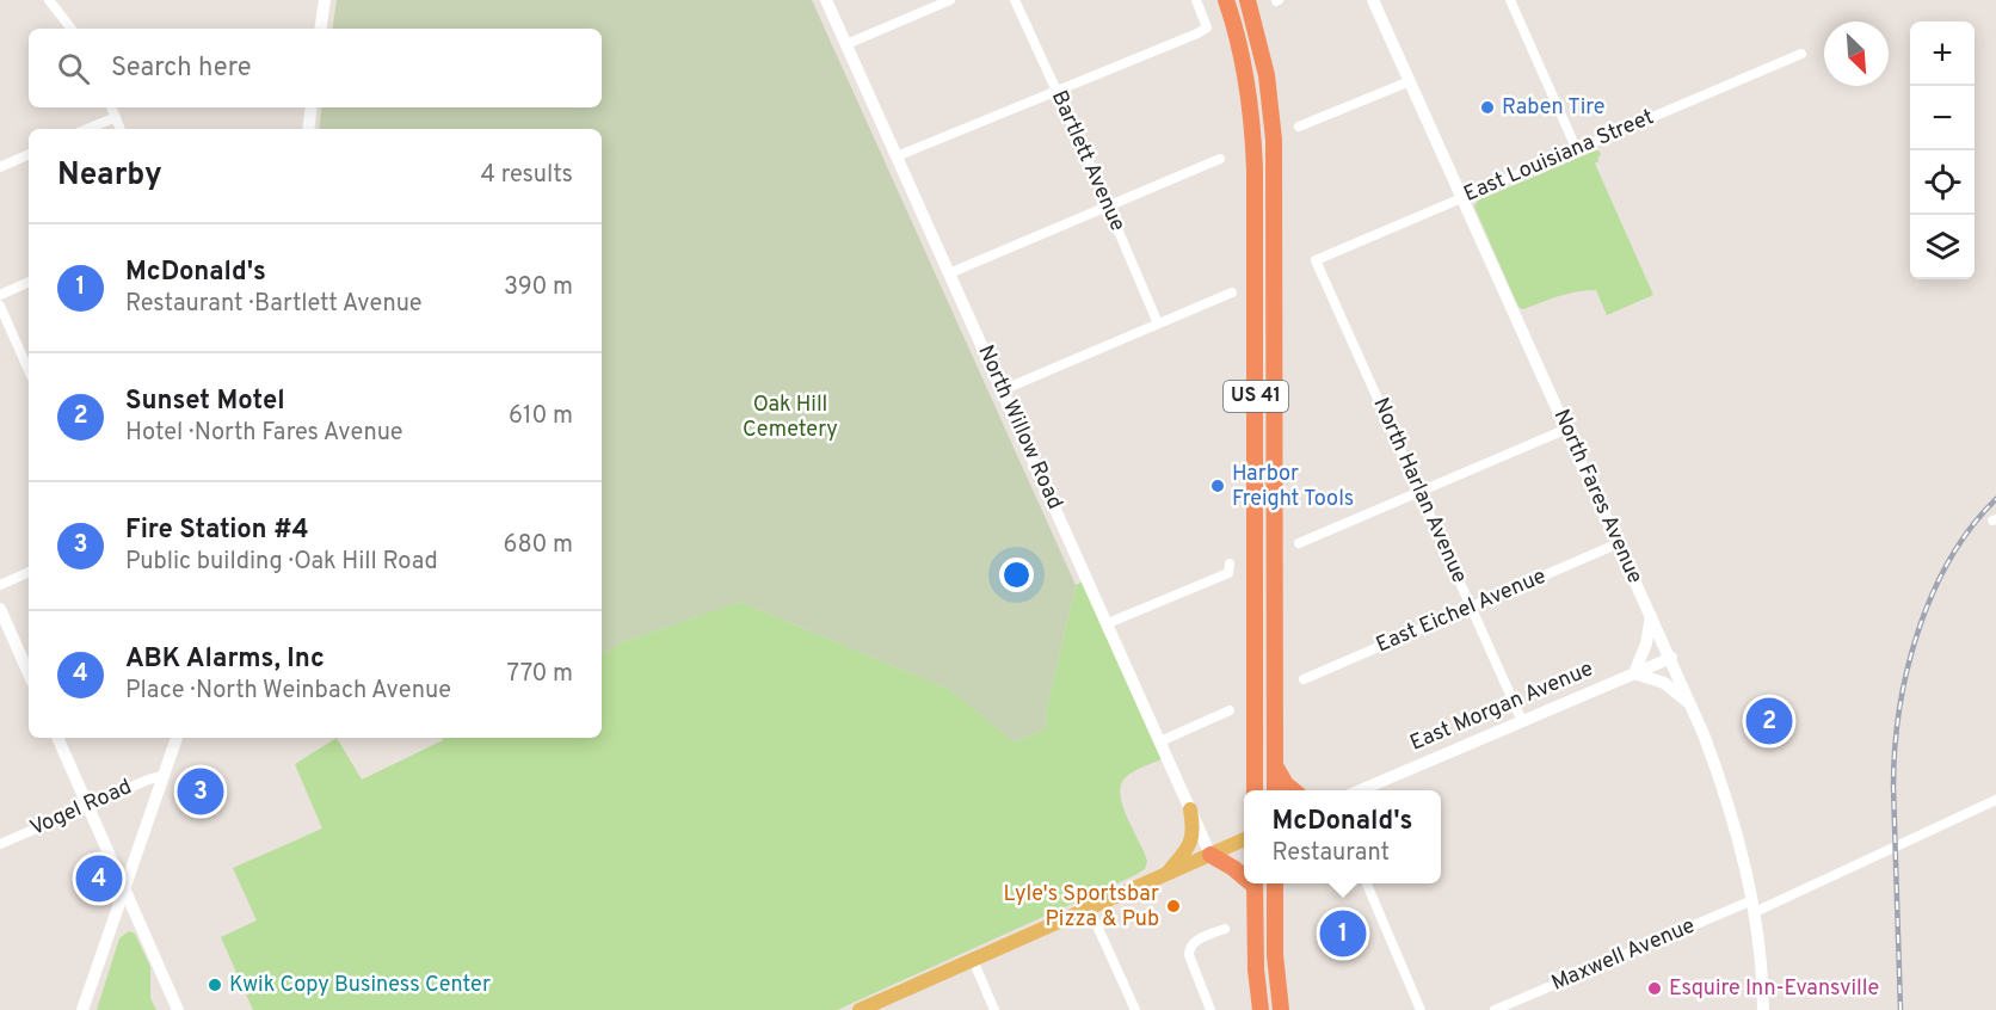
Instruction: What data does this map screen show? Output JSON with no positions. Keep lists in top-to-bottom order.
{
  "streets": {
    "highway": ["US 41"],
    "street": [
      "East Louisiana Street",
      "Bartlett Avenue",
      "North Willow Road",
      "North Harlan Avenue",
      "North Fares Avenue",
      "East Eichel Avenue",
      "East Morgan Avenue",
      "Vogel Road",
      "Maxwell Avenue"
    ]
  },
  "crossings": [
    ["East Louisiana Street", "North Harlan Avenue"],
    ["East Louisiana Street", "North Fares Avenue"],
    ["North Harlan Avenue", "East Eichel Avenue"],
    ["North Harlan Avenue", "East Morgan Avenue"],
    ["North Fares Avenue", "East Eichel Avenue"],
    ["North Fares Avenue", "East Morgan Avenue"],
    ["North Fares Avenue", "Maxwell Avenue"]
  ],
  "parks": ["Oak Hill Cemetery"],
  "places": [
    "Raben Tire",
    "Harbor Freight Tools",
    "Lyle's Sportsbar Pizza & Pub",
    "Kwik Copy Business Center",
    "Esquire Inn-Evansville"
  ],
  "north": "bottom right",
  "page": {
    "map_buttons": ["+", "−"],
    "search": "Search here",
    "heading": ["Nearby", "4 results"],
    "list": [
      {
        "mark": "1",
        "name": "McDonald's",
        "note": "Restaurant · Bartlett Avenue",
        "value": "390 m"
      },
      {
        "mark": "2",
        "name": "Sunset Motel",
        "note": "Hotel · North Fares Avenue",
        "value": "610 m"
      },
      {
        "mark": "3",
        "name": "Fire Station #4",
        "note": "Public building · Oak Hill Road",
        "value": "680 m"
      },
      {
        "mark": "4",
        "name": "ABK Alarms, Inc",
        "note": "Place · North Weinbach Avenue",
        "value": "770 m"
      }
    ],
    "pins": [
      "2",
      "3",
      "4",
      "1"
    ],
    "popup": ["McDonald's", "Restaurant"]
  }
}
